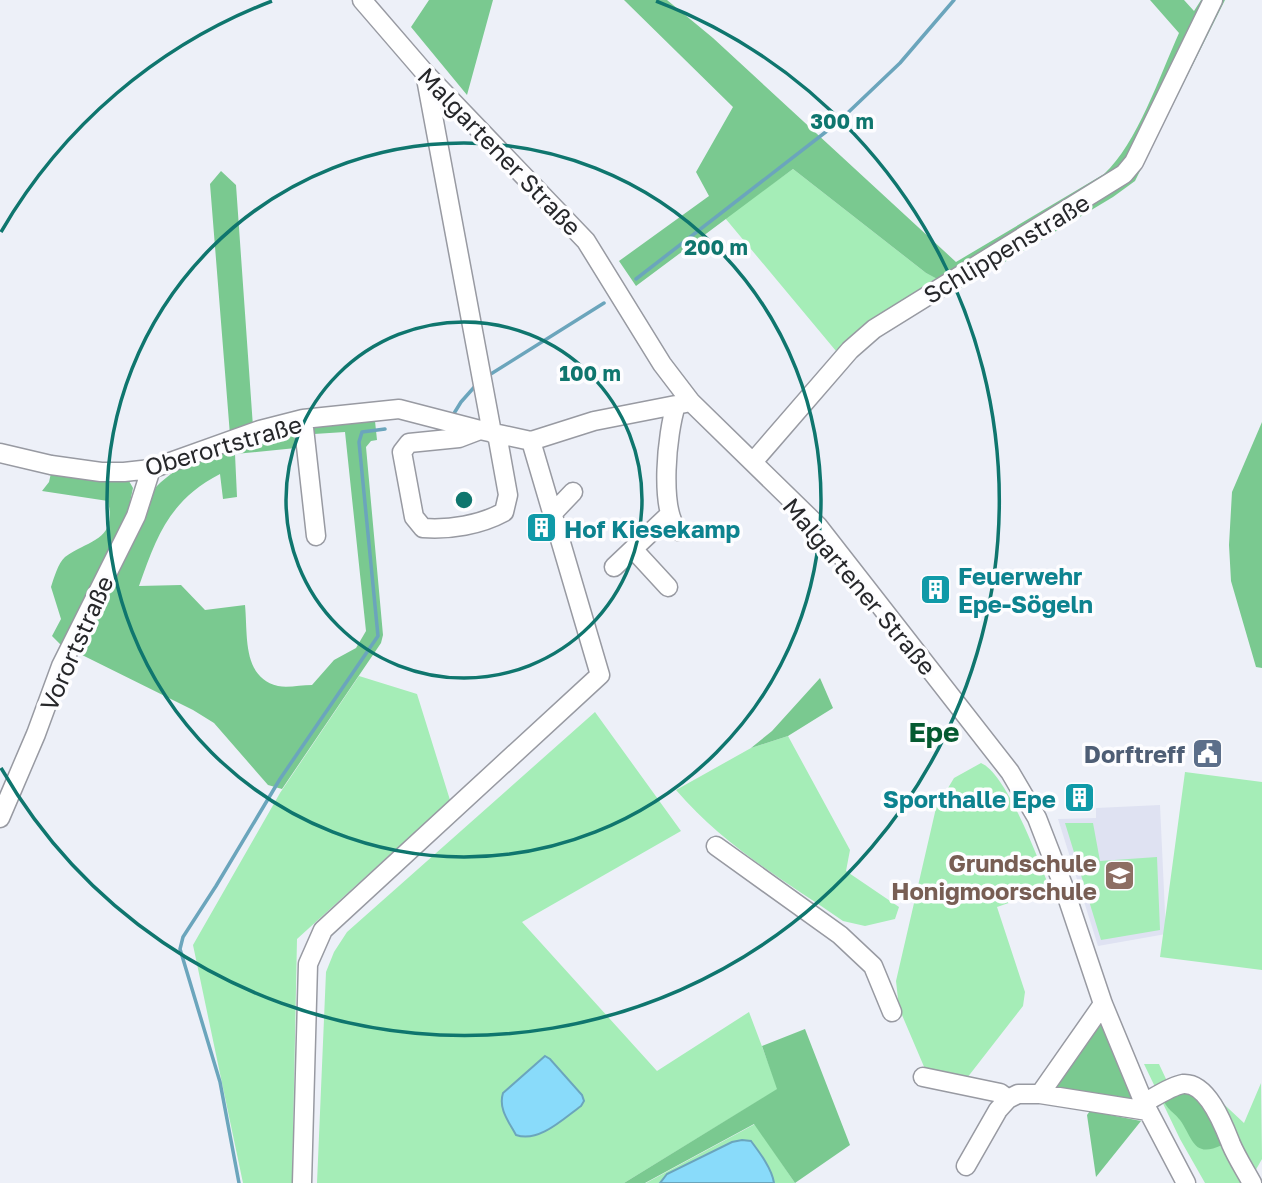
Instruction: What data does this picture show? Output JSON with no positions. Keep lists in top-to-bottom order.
{
  "streets": {
    "street": [
      "Malgartener Straße",
      "Schlippenstraße",
      "Oberortstraße",
      "Vorortstraße"
    ]
  },
  "crossings": [
    ["Malgartener Straße", "Schlippenstraße"],
    ["Malgartener Straße", "Oberortstraße"],
    ["Oberortstraße", "Vorortstraße"]
  ],
  "districts": ["Epe"],
  "places": {
    "building": ["Hof Kiesekamp", "Feuerwehr Epe-Sögeln", "Sporthalle Epe"],
    "public building": ["Dorftreff"],
    "school or university": ["Grundschule Honigmoorschule"]
  },
  "rings": ["300 m", "200 m", "100 m"]
}
